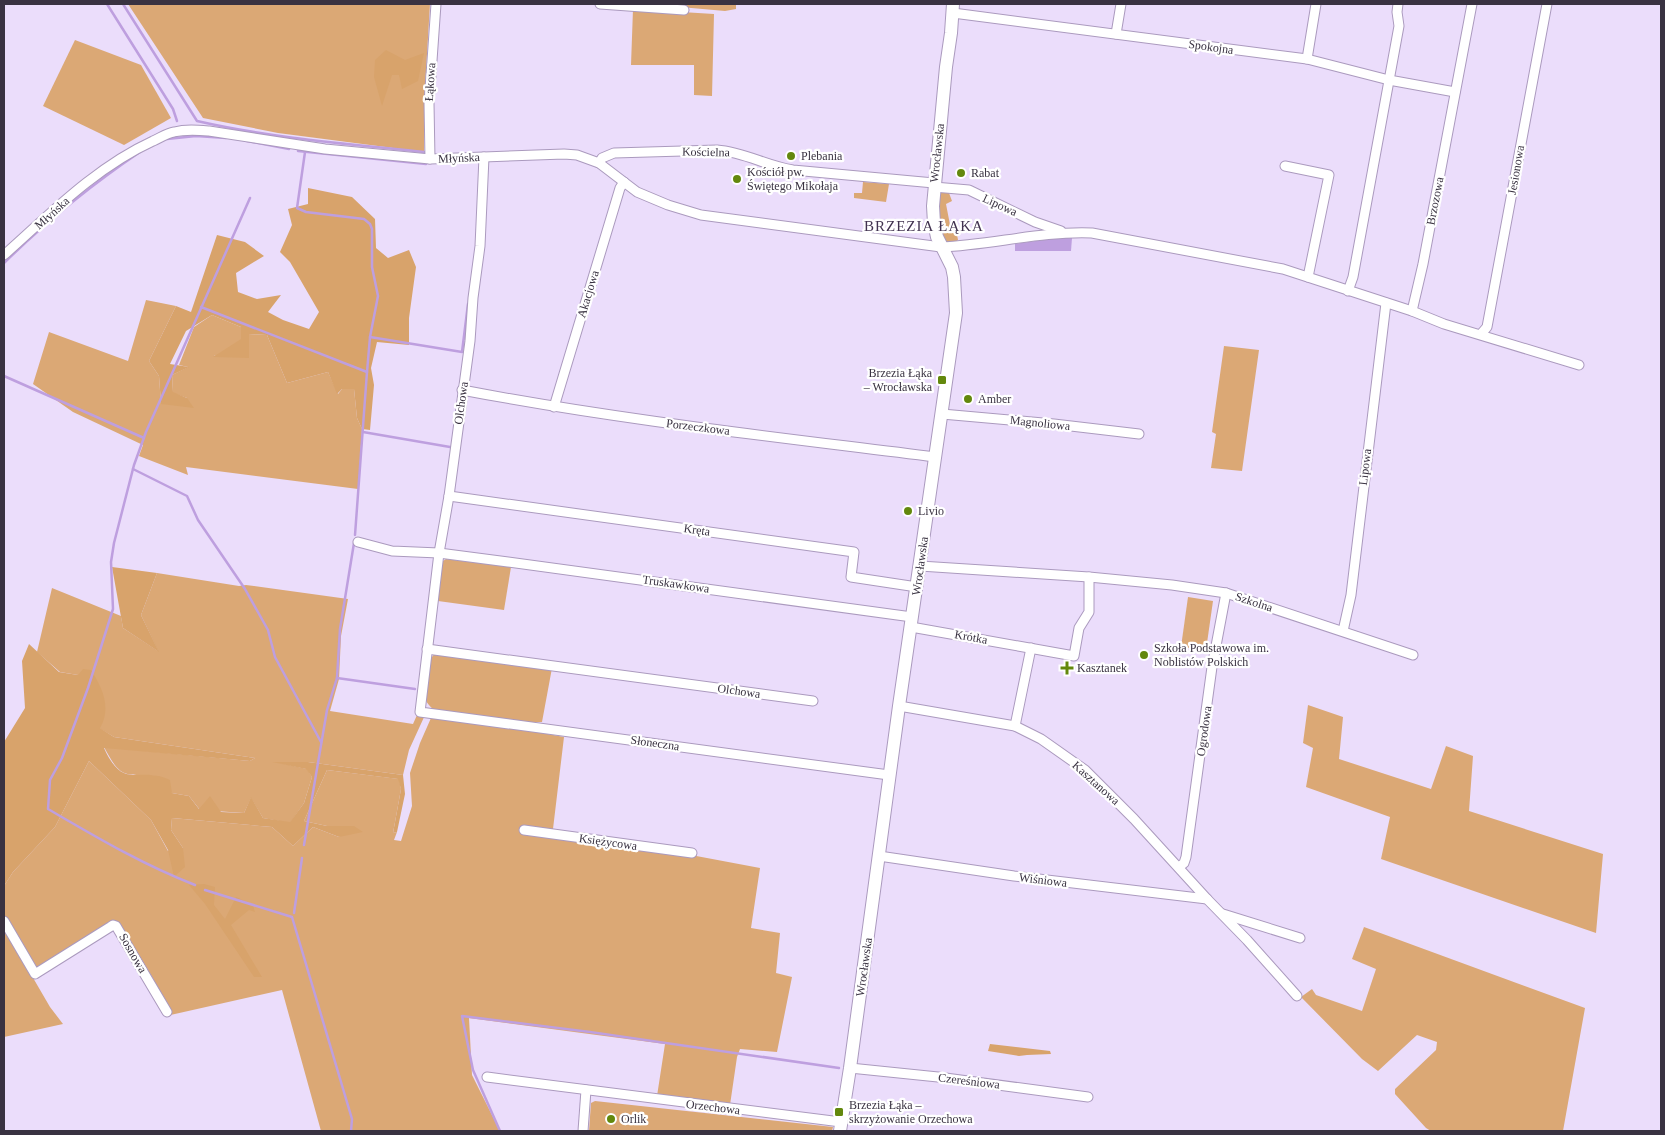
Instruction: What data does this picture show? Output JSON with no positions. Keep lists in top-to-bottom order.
{
  "streets": {
    "street": [
      "Spokojna",
      "Łąkowa",
      "Kościelna",
      "Wrocławska",
      "Młyńska",
      "Jesionowa",
      "Brzozowa",
      "Lipowa",
      "Akacjowa",
      "Olchowa",
      "Magnoliowa",
      "Porzeczkowa",
      "Kręta",
      "Truskawkowa",
      "Szkolna",
      "Krótka",
      "Ogrodowa",
      "Słoneczna",
      "Kasztanowa",
      "Księżycowa",
      "Wiśniowa",
      "Sosnowa",
      "Czereśniowa",
      "Orzechowa"
    ]
  },
  "crossings": [
    ["Spokojna", "Wrocławska"],
    ["Spokojna", "Brzozowa"],
    ["Łąkowa", "Młyńska"],
    ["Kościelna", "Wrocławska"],
    ["Kościelna", "Młyńska"],
    ["Kościelna", "Lipowa"],
    ["Wrocławska", "Młyńska"],
    ["Wrocławska", "Lipowa"],
    ["Wrocławska", "Magnoliowa"],
    ["Wrocławska", "Porzeczkowa"],
    ["Wrocławska", "Kręta"],
    ["Wrocławska", "Truskawkowa"],
    ["Wrocławska", "Szkolna"],
    ["Wrocławska", "Krótka"],
    ["Wrocławska", "Słoneczna"],
    ["Wrocławska", "Kasztanowa"],
    ["Wrocławska", "Wiśniowa"],
    ["Wrocławska", "Czereśniowa"],
    ["Wrocławska", "Orzechowa"],
    ["Młyńska", "Lipowa"],
    ["Młyńska", "Akacjowa"],
    ["Młyńska", "Olchowa"],
    ["Jesionowa", "Lipowa"],
    ["Brzozowa", "Lipowa"],
    ["Lipowa", "Szkolna"],
    ["Akacjowa", "Porzeczkowa"],
    ["Olchowa", "Porzeczkowa"],
    ["Olchowa", "Kręta"],
    ["Olchowa", "Truskawkowa"],
    ["Olchowa", "Słoneczna"],
    ["Truskawkowa", "Krótka"],
    ["Szkolna", "Krótka"],
    ["Szkolna", "Ogrodowa"],
    ["Ogrodowa", "Kasztanowa"],
    ["Kasztanowa", "Wiśniowa"]
  ],
  "districts": ["BRZEZIA ŁĄKA"],
  "places": {
    "other": [
      "Plebania",
      "Rabat",
      "Kościół pw. Świętego Mikołaja",
      "Amber",
      "Livio",
      "Szkoła Podstawowa im. Noblistów Polskich",
      "Orlik"
    ],
    "transit": ["Brzezia Łąka – Wrocławska", "Brzezia Łąka – skrzyżowanie Orzechowa"],
    "health": ["Kasztanek"]
  }
}
